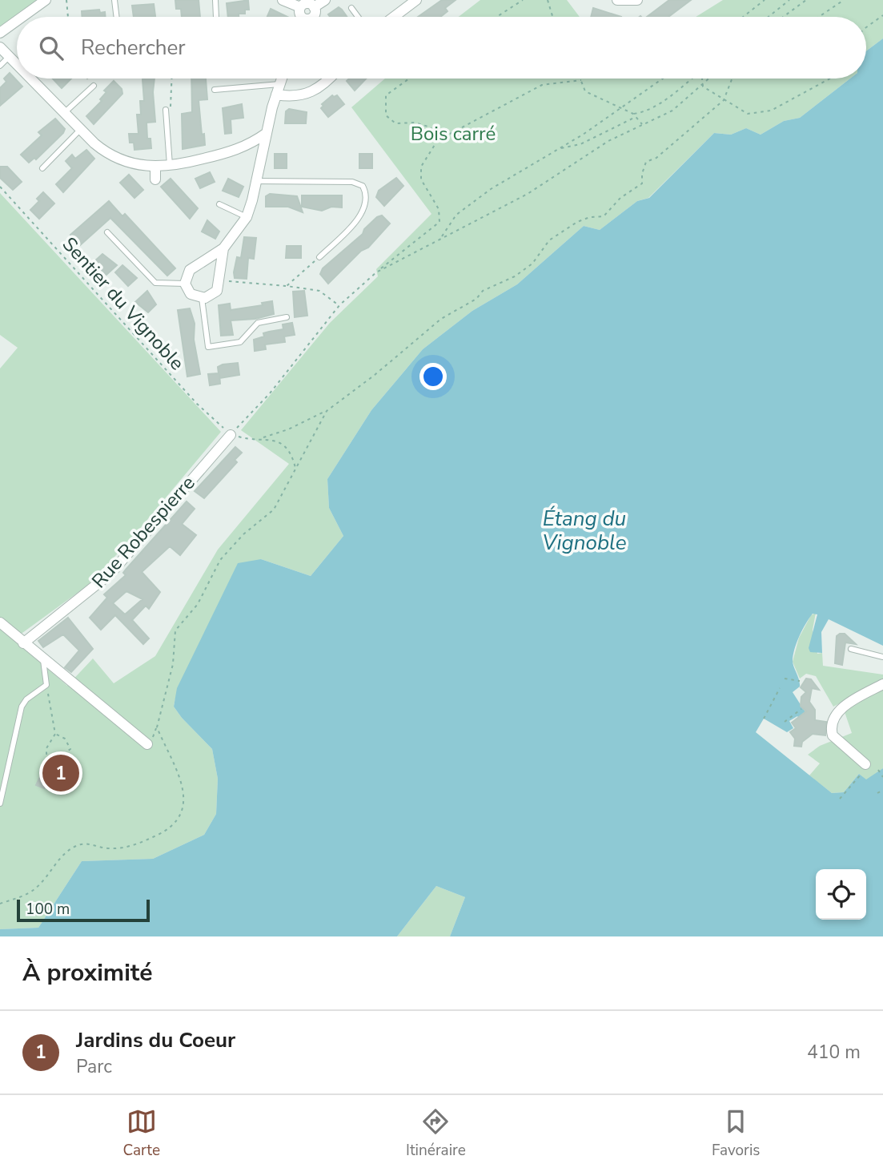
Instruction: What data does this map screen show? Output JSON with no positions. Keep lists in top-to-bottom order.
{
  "streets": {
    "street": ["Rue Robespierre"],
    "path": ["Sentier du Vignoble"]
  },
  "crossings": [
    ["Sentier du Vignoble", "Rue Robespierre"]
  ],
  "water": ["Étang du Vignoble"],
  "parks": ["Bois carré"],
  "scale_bar": "100 m",
  "page": {
    "search": "Rechercher",
    "pins": "1",
    "scale": "100 m",
    "heading": "À proximité",
    "list": [
      {
        "mark": "1",
        "name": "Jardins du Coeur",
        "note": "Parc",
        "value": "410 m"
      }
    ],
    "nav": ["Carte", "Itinéraire", "Favoris"]
  }
}
